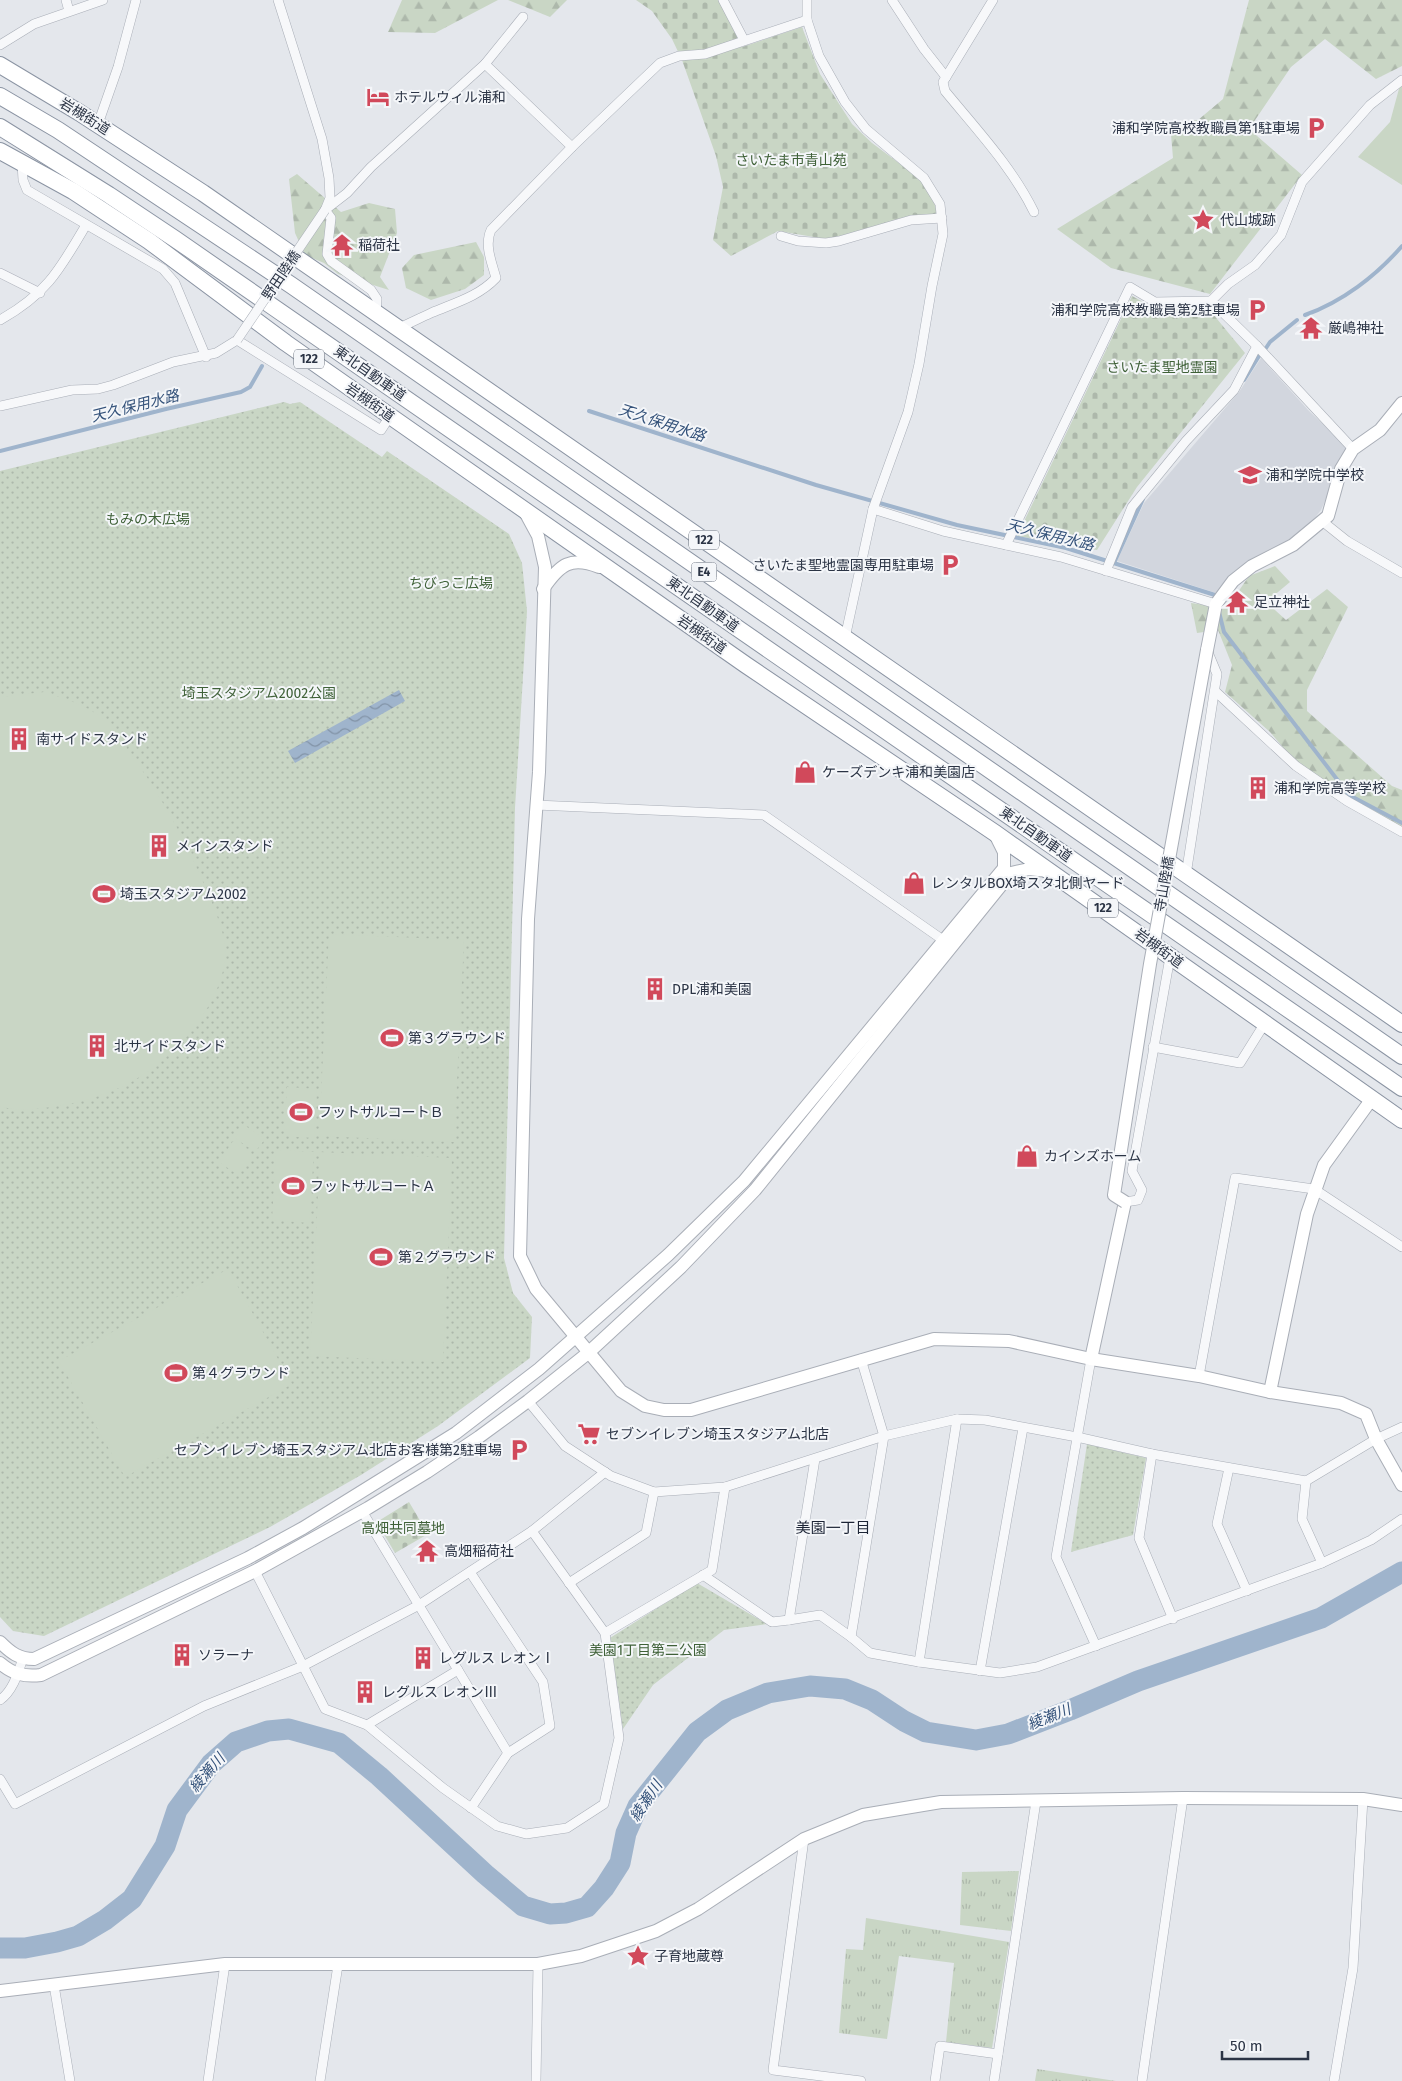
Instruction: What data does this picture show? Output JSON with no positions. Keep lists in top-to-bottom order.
{
  "streets": {
    "highway": [
      "岩槻街道",
      "122",
      "東北自動車道",
      "E4"
    ],
    "street": ["野田陸橋", "寺山陸橋"]
  },
  "districts": ["美園一丁目"],
  "water": ["天久保用水路", "綾瀬川"],
  "parks": [
    "さいたま市青山苑",
    "さいたま聖地霊園",
    "もみの木広場",
    "ちびっこ広場",
    "埼玉スタジアム2002公園",
    "高畑共同墓地",
    "美園1丁目第二公園"
  ],
  "places": {
    "hotel": ["ホテルウィル浦和"],
    "parking": [
      "浦和学院高校教職員第1駐車場",
      "浦和学院高校教職員第2駐車場",
      "さいたま聖地霊園専用駐車場",
      "セブンイレブン埼玉スタジアム北店お客様第2駐車場"
    ],
    "place": ["代山城跡", "子育地蔵尊"],
    "temple": [
      "稲荷社",
      "厳嶋神社",
      "足立神社",
      "高畑稲荷社"
    ],
    "school or university": ["浦和学院中学校"],
    "building": [
      "南サイドスタンド",
      "浦和学院高等学校",
      "メインスタンド",
      "DPL浦和美園",
      "北サイドスタンド",
      "ソラーナ",
      "レグルス レオンⅠ",
      "レグルス レオンⅢ"
    ],
    "shop": ["ケーズデンキ浦和美園店", "レンタルBOX埼スタ北側ヤード", "カインズホーム"],
    "sports": [
      "埼玉スタジアム2002",
      "第３グラウンド",
      "フットサルコートＢ",
      "フットサルコートＡ",
      "第２グラウンド",
      "第４グラウンド"
    ],
    "supermarket": ["セブンイレブン埼玉スタジアム北店"]
  },
  "scale_bar": "50 m"
}
